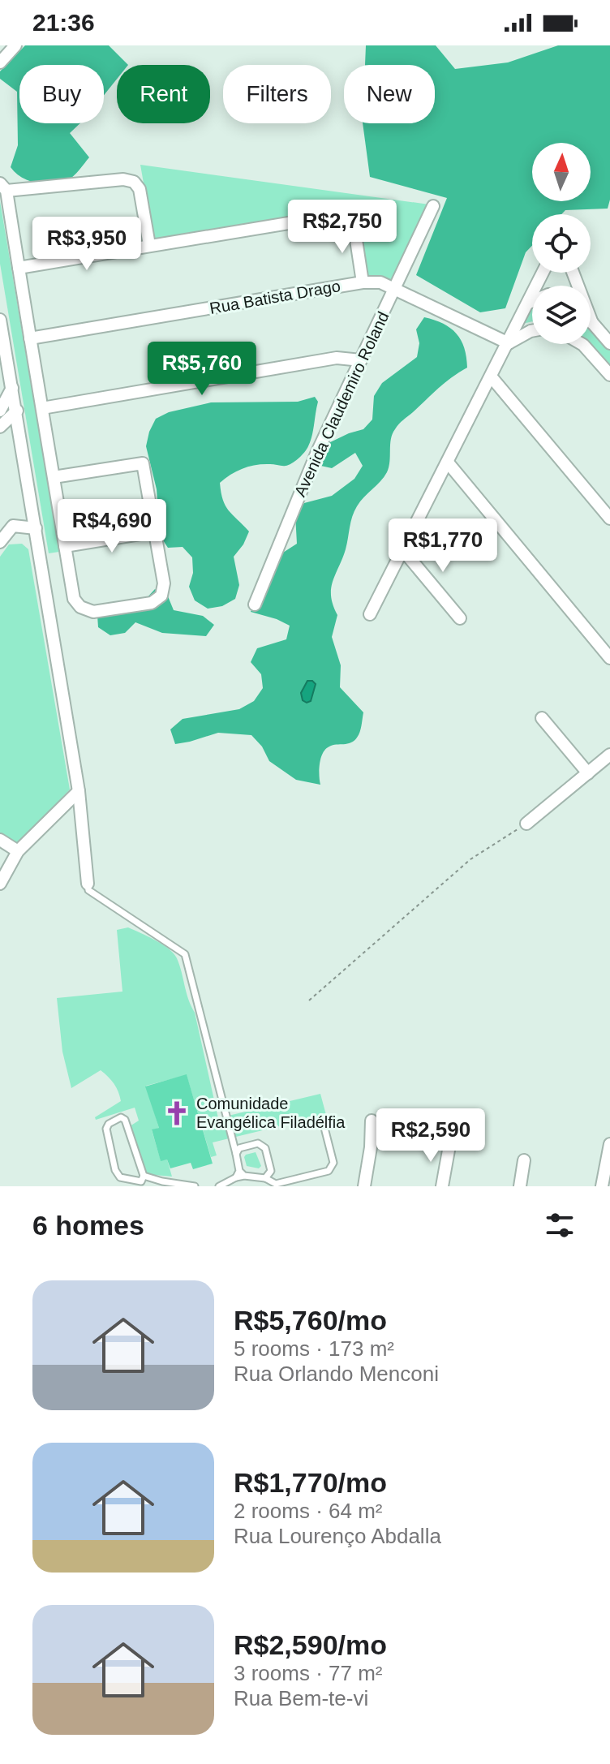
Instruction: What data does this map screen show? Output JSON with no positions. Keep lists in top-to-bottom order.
{
  "streets": {
    "street": ["Rua Batista Drago", "Avenida Claudemiro Roland"]
  },
  "crossings": [
    ["Rua Batista Drago", "Avenida Claudemiro Roland"]
  ],
  "places": {
    "church": ["Comunidade Evangélica Filadélfia"]
  },
  "north": "top",
  "page": {
    "status": "21:36",
    "chip": [
      "Buy",
      "Rent",
      "Filters",
      "New"
    ],
    "price": [
      "R$2,750",
      "R$3,950",
      "R$5,760",
      "R$4,690",
      "R$1,770",
      "R$2,590"
    ],
    "heading": "6 homes",
    "list": [
      {
        "name": "R$5,760/mo",
        "note": "5 rooms · 173 m² · Rua Orlando Menconi"
      },
      {
        "name": "R$1,770/mo",
        "note": "2 rooms · 64 m² · Rua Lourenço Abdalla"
      },
      {
        "name": "R$2,590/mo",
        "note": "3 rooms · 77 m² · Rua Bem-te-vi"
      }
    ]
  }
}
